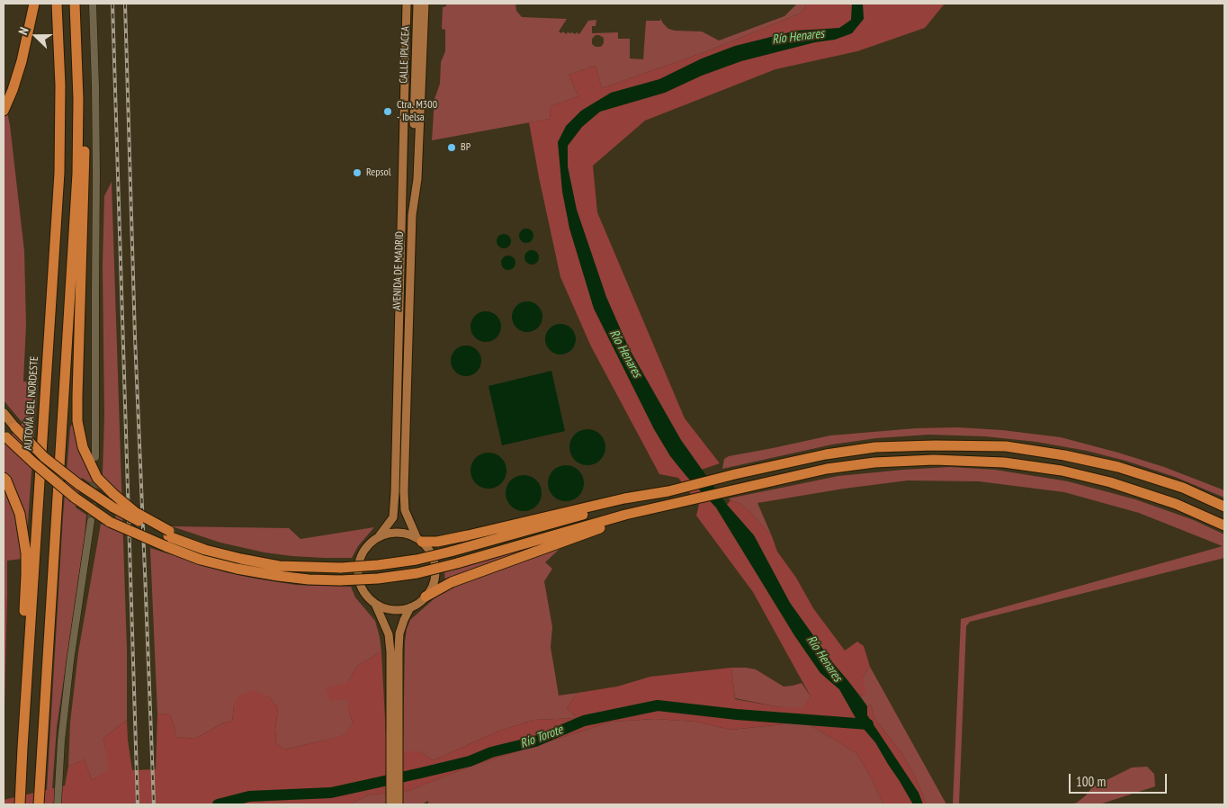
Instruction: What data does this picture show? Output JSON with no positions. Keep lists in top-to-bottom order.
{
  "streets": {
    "highway": ["AUTOVÍA DEL NORDESTE"],
    "main road": ["CALLE IPLACEA", "AVENIDA DE MADRID"]
  },
  "crossings": [
    ["CALLE IPLACEA", "AVENIDA DE MADRID"]
  ],
  "water": ["Río Henares", "Río Torote"],
  "places": ["Ctra. M300 - Ibelsa", "BP", "Repsol"],
  "scale_bar": "100 m",
  "north": "left"
}
